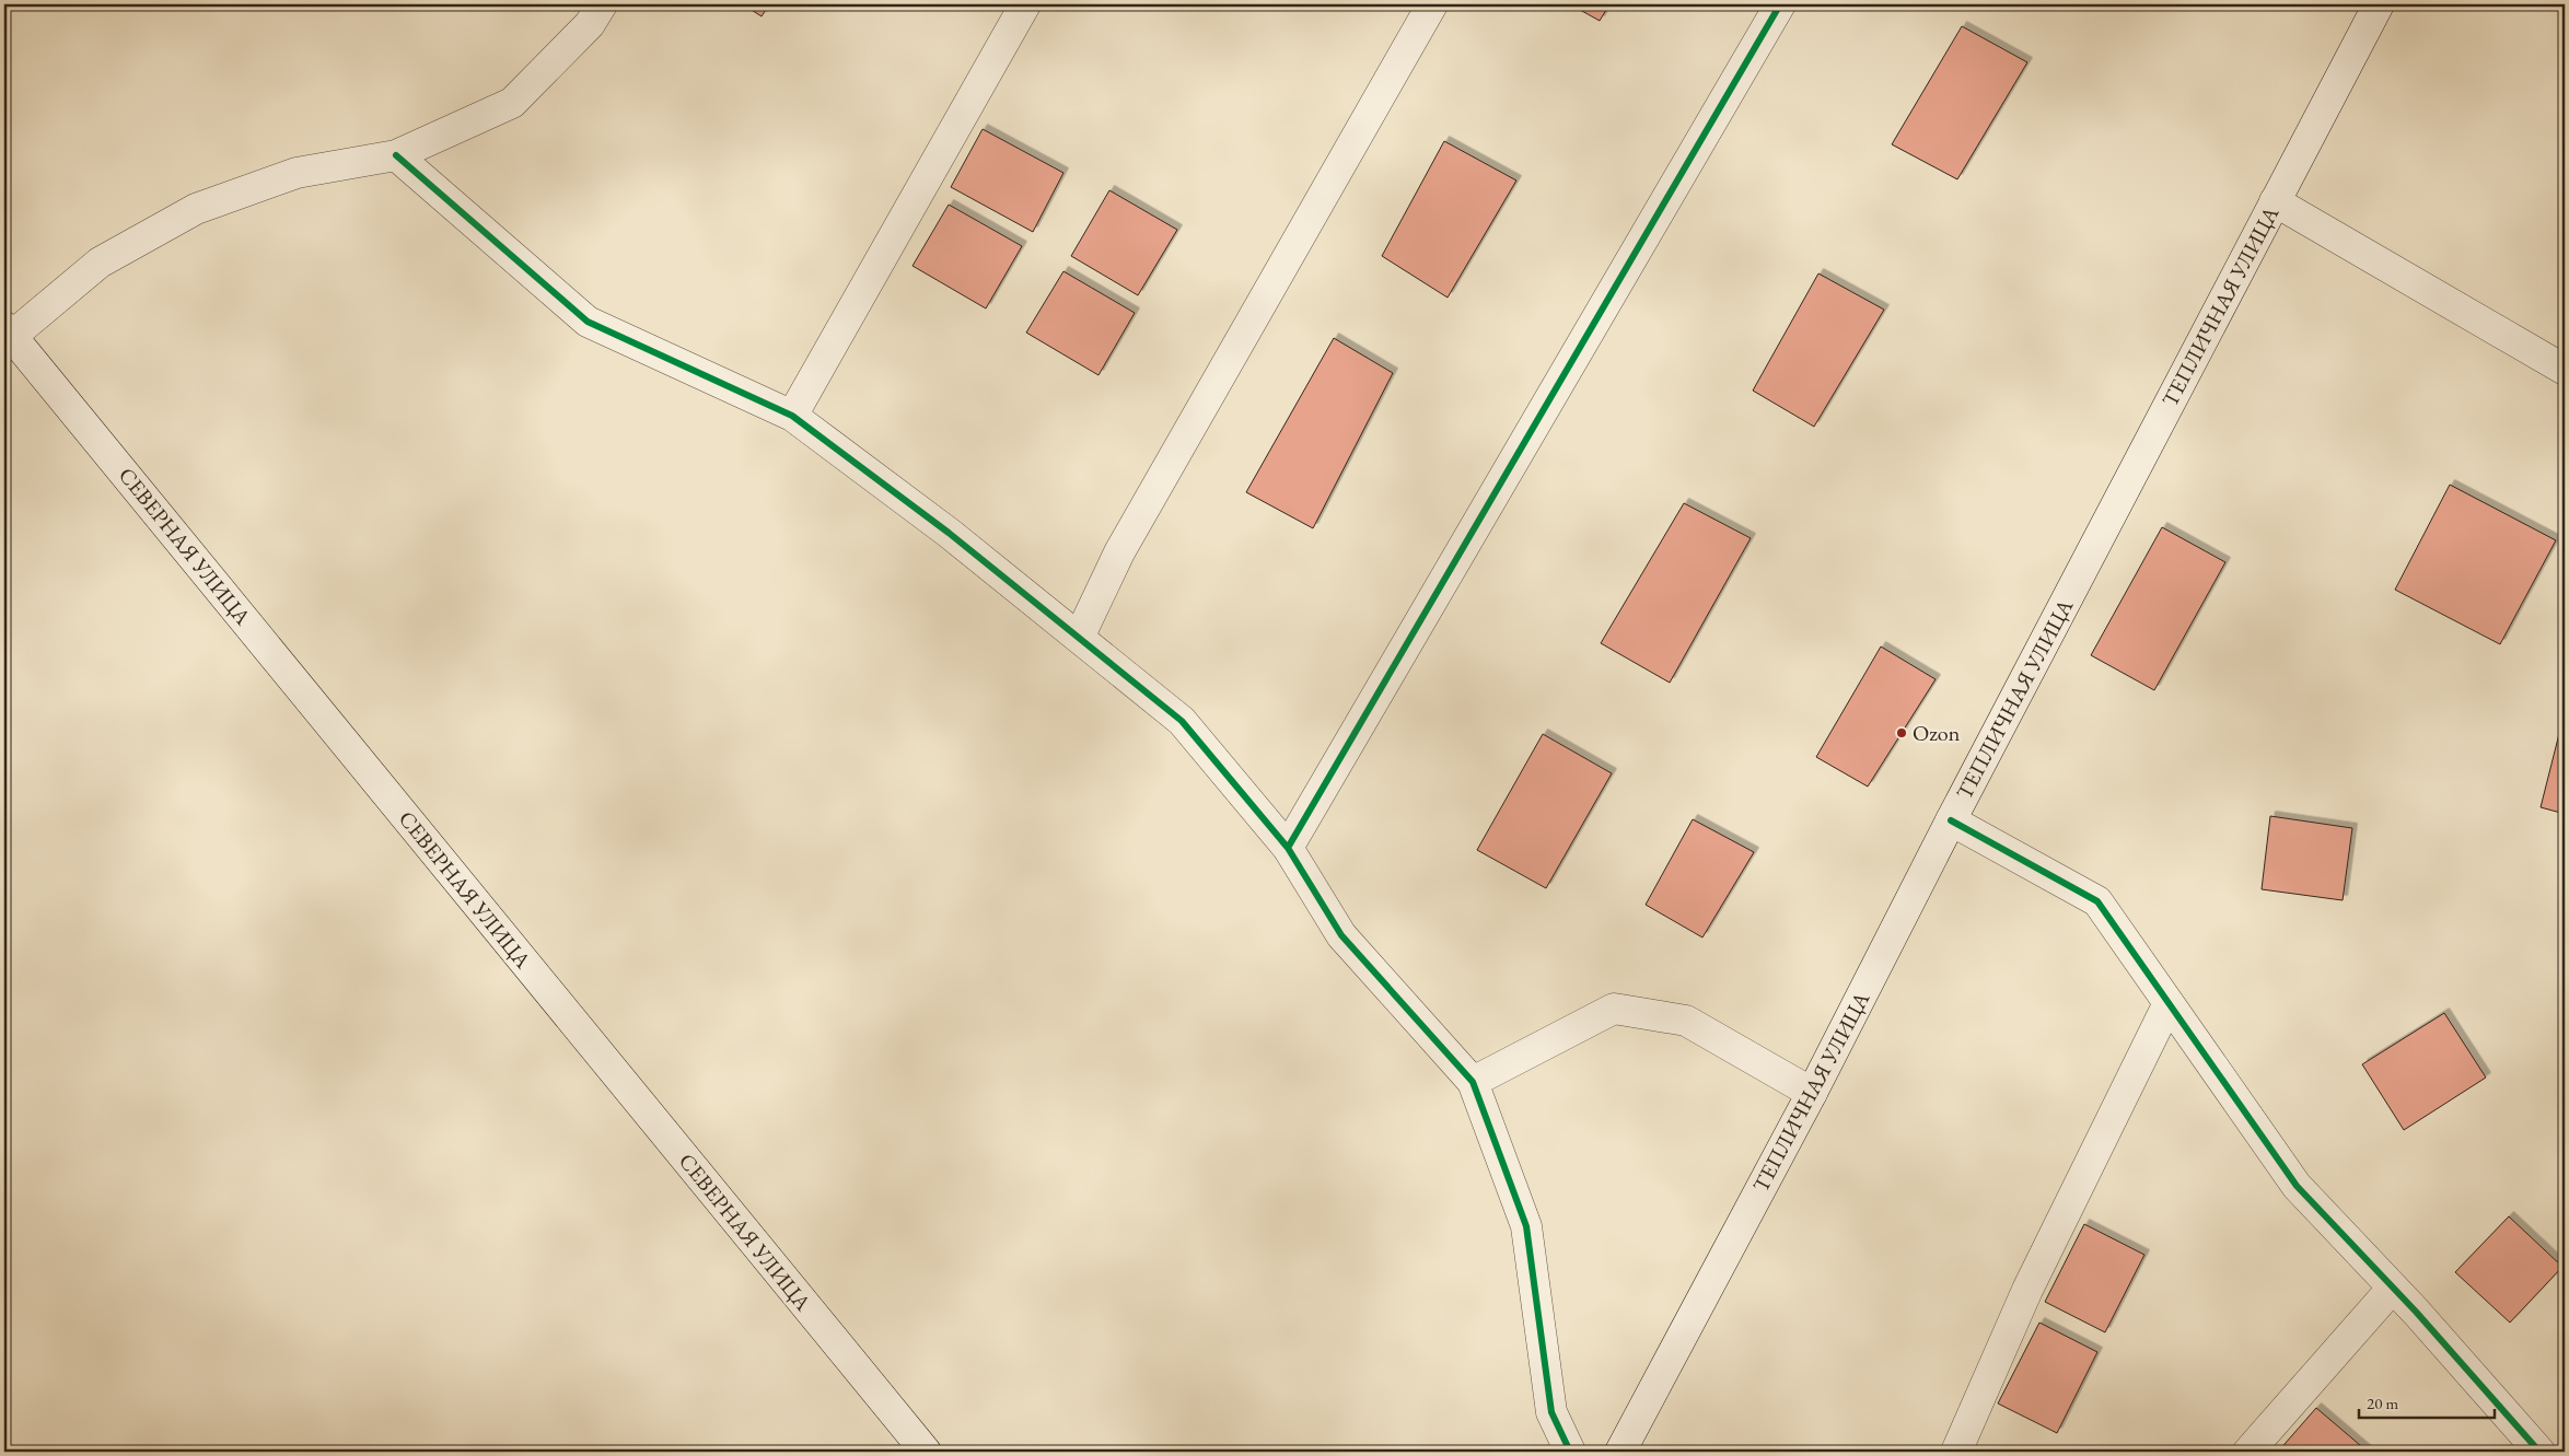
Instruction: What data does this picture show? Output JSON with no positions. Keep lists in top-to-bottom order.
{
  "streets": {
    "street": ["ТЕПЛИЧНАЯ УЛИЦА", "СЕВЕРНАЯ УЛИЦА"]
  },
  "places": ["Ozon"],
  "scale_bar": "20 m"
}
